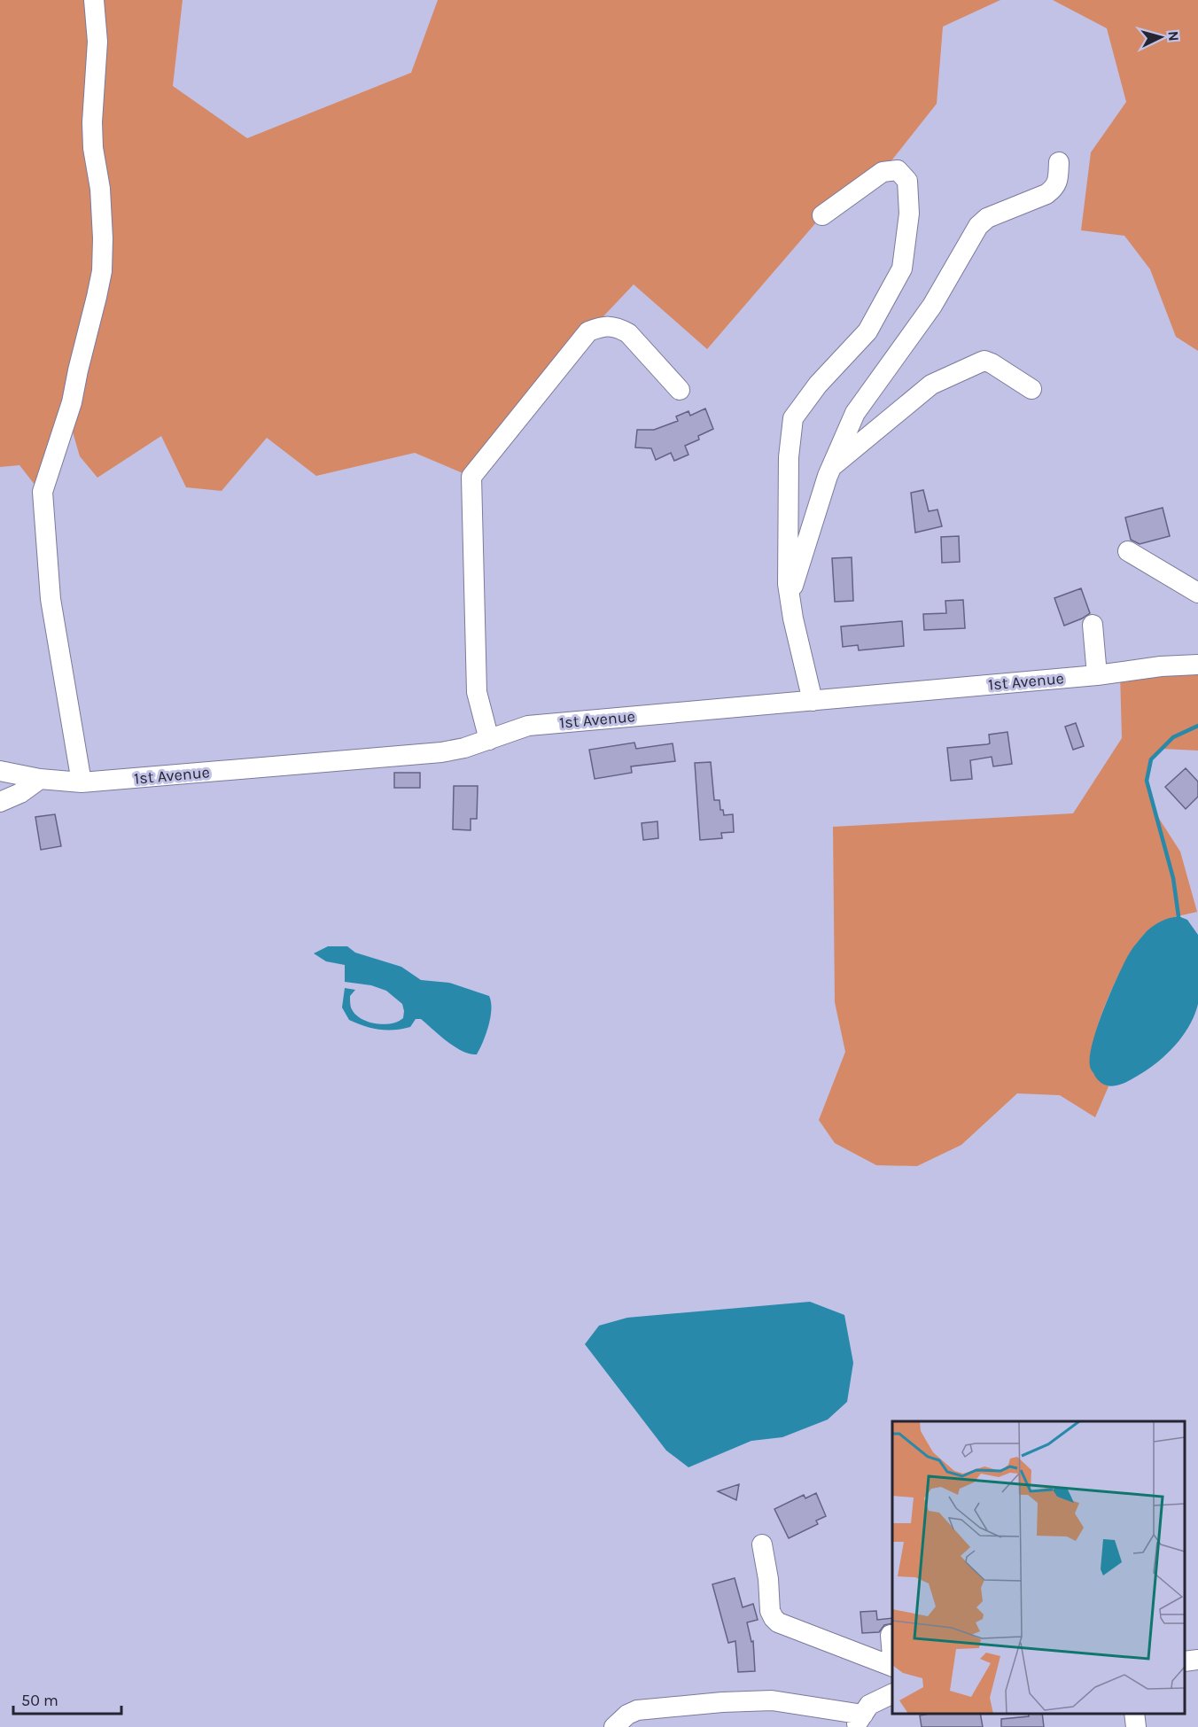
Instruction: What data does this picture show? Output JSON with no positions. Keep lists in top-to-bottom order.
{
  "streets": {
    "street": ["1st Avenue"]
  },
  "scale_bar": "50 m",
  "north": "right"
}
